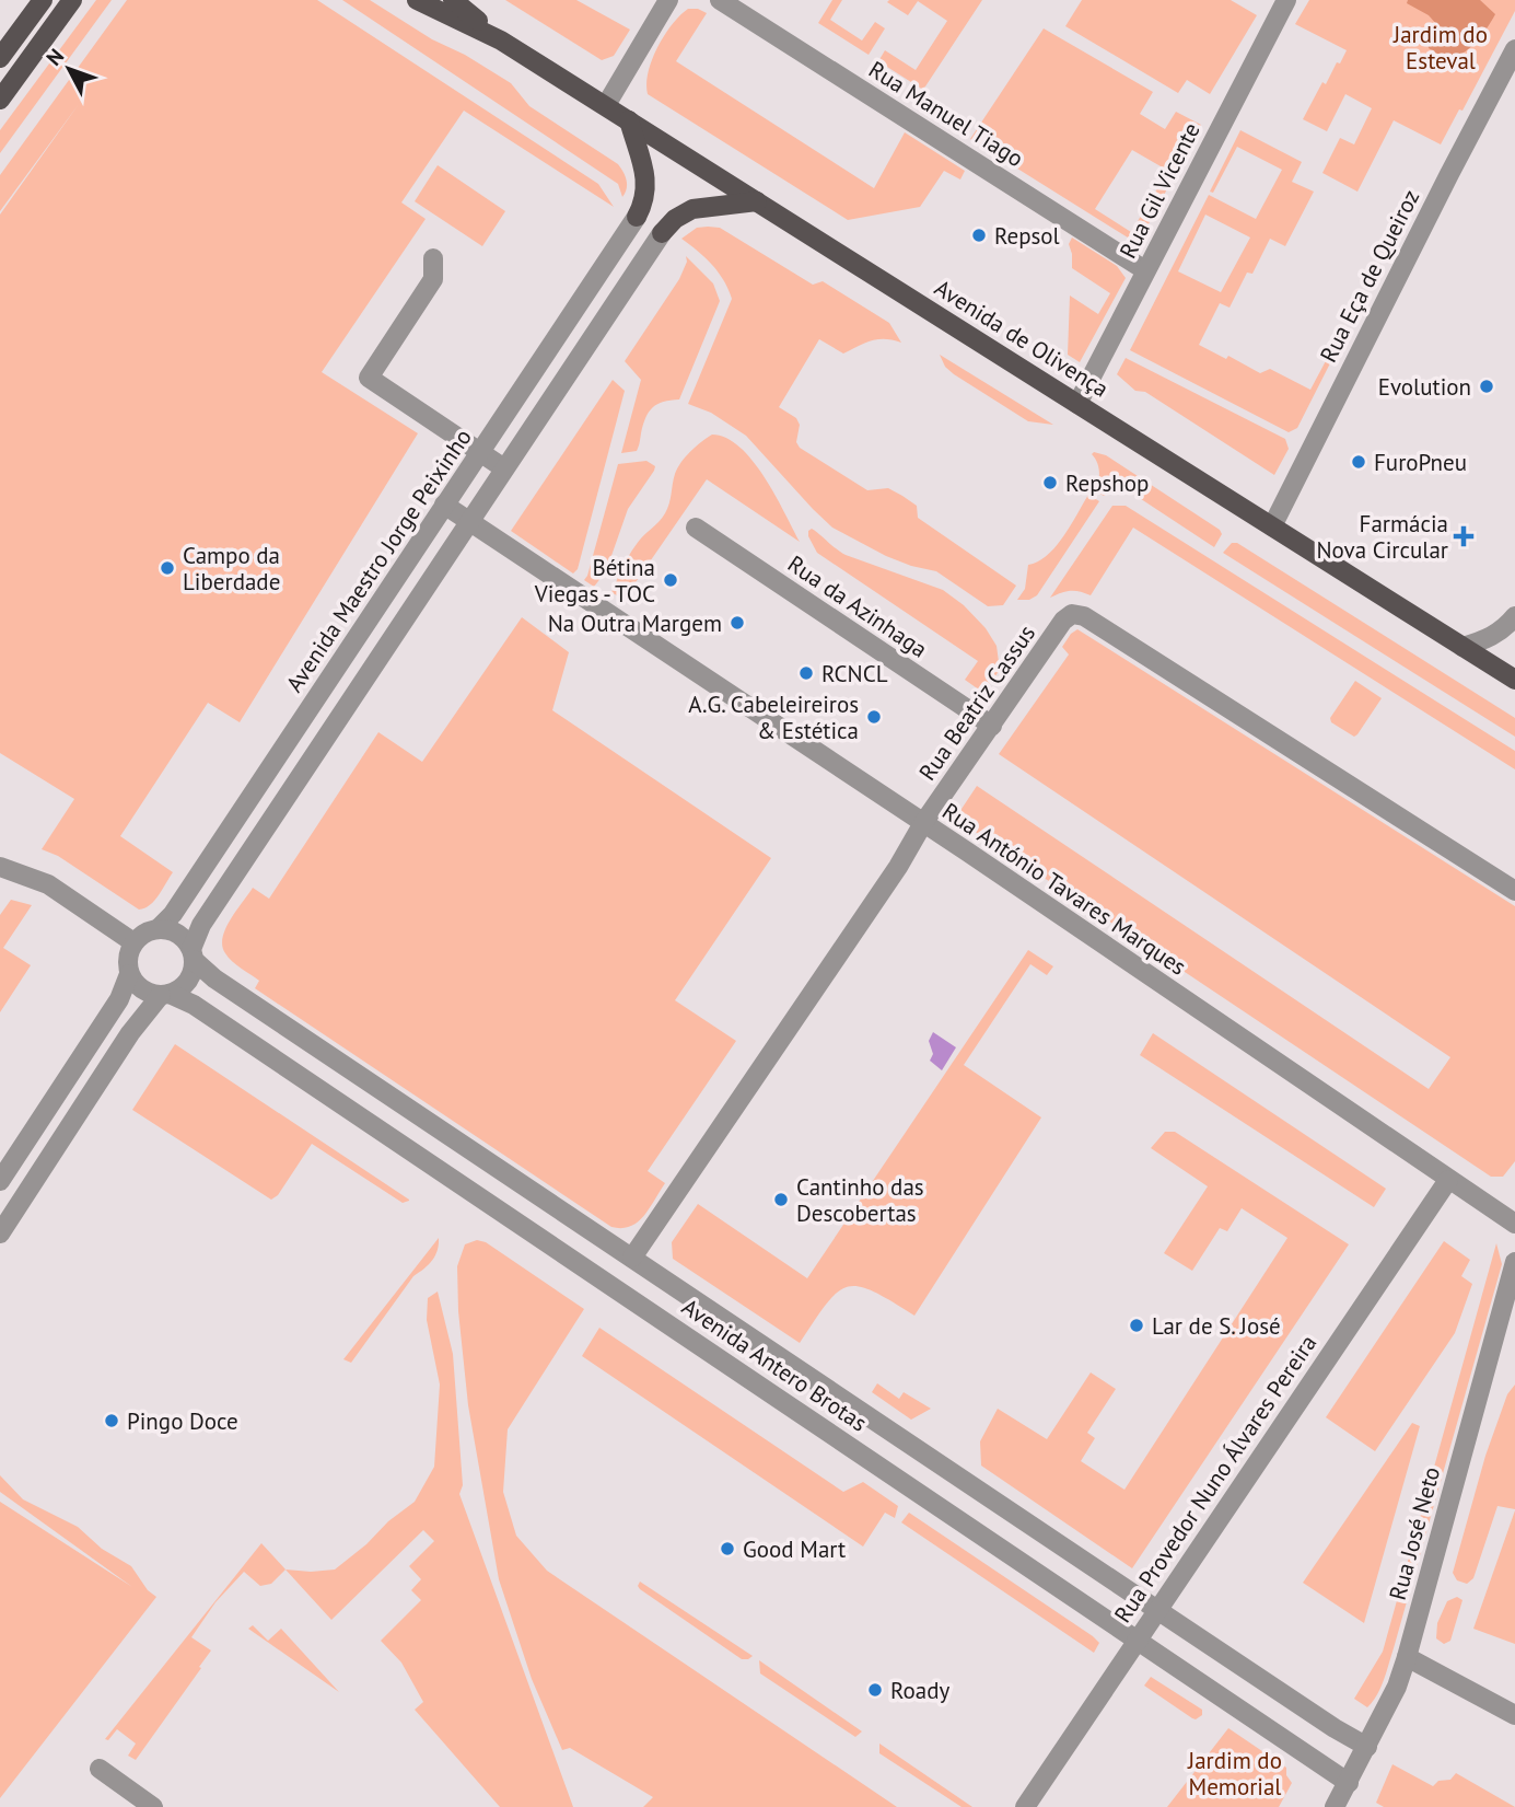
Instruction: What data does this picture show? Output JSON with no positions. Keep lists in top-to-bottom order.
{
  "streets": {
    "main road": ["Avenida de Olivença"],
    "street": [
      "Rua Manuel Tiago",
      "Rua Gil Vicente",
      "Rua Eça de Queiroz",
      "Avenida Maestro Jorge Peixinho",
      "Rua da Azinhaga",
      "Rua Beatriz Cassus",
      "Rua António Tavares Marques",
      "Avenida Antero Brotas",
      "Rua Provedor Nuno Álvares Pereira",
      "Rua José Neto"
    ]
  },
  "crossings": [
    ["Rua Manuel Tiago", "Rua Gil Vicente"],
    ["Rua Gil Vicente", "Avenida de Olivença"],
    ["Rua Eça de Queiroz", "Avenida de Olivença"],
    ["Avenida Maestro Jorge Peixinho", "Rua António Tavares Marques"],
    ["Avenida Maestro Jorge Peixinho", "Avenida Antero Brotas"],
    ["Rua da Azinhaga", "Rua Beatriz Cassus"],
    ["Rua Beatriz Cassus", "Rua António Tavares Marques"],
    ["Rua Beatriz Cassus", "Avenida Antero Brotas"],
    ["Rua António Tavares Marques", "Rua Provedor Nuno Álvares Pereira"],
    ["Avenida Antero Brotas", "Rua Provedor Nuno Álvares Pereira"],
    ["Avenida Antero Brotas", "Rua José Neto"]
  ],
  "parks": ["Jardim do Esteval", "Jardim do Memorial"],
  "places": {
    "other": [
      "Repsol",
      "Evolution",
      "FuroPneu",
      "Repshop",
      "Campo da Liberdade",
      "Bétina Viegas - TOC",
      "Na Outra Margem",
      "RCNCL",
      "A.G. Cabeleireiros & Estética",
      "Cantinho das Descobertas",
      "Lar de S. José",
      "Pingo Doce",
      "Good Mart",
      "Roady"
    ],
    "health": ["Farmácia Nova Circular"]
  },
  "north": "top left"
}
